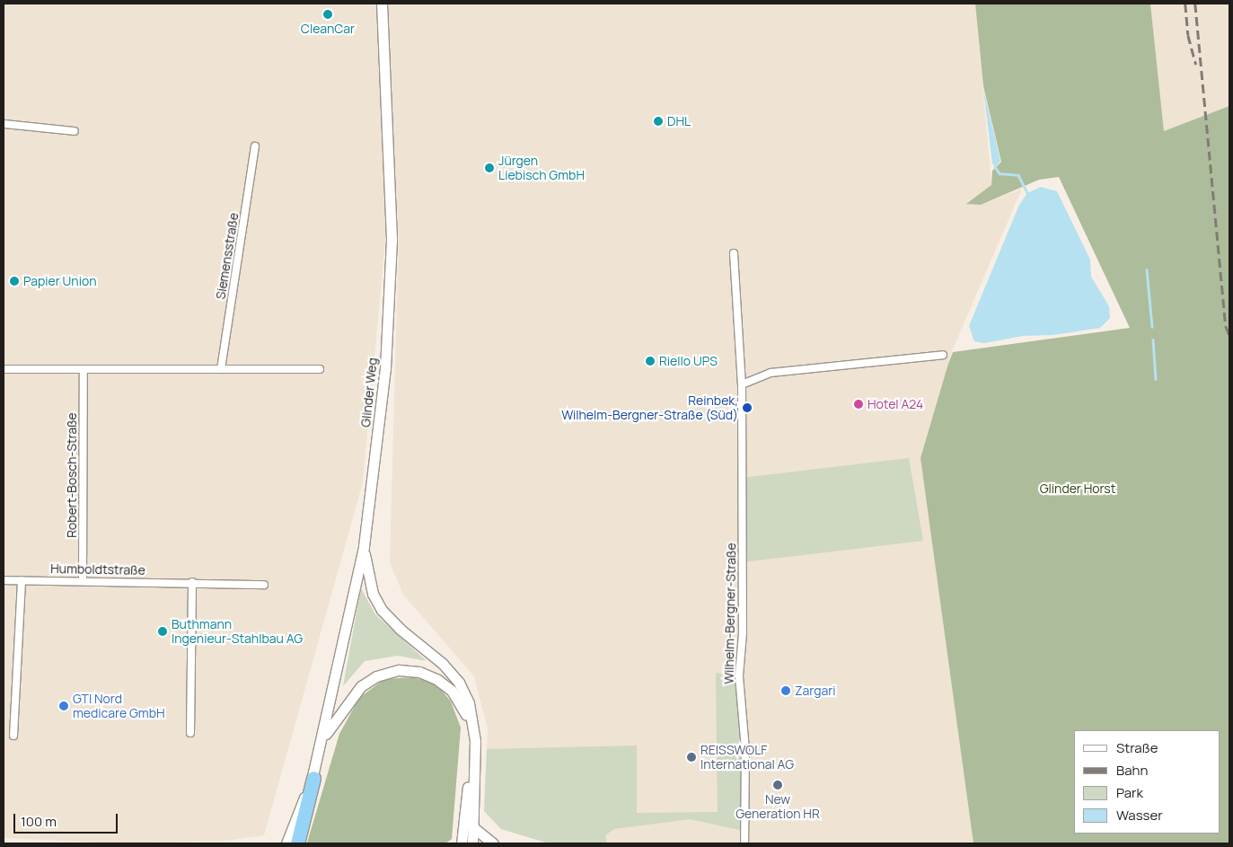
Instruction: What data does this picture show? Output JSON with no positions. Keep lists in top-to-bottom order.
{
  "streets": {
    "main road": ["Glinder Weg"],
    "street": [
      "Siemensstraße",
      "Robert-Bosch-Straße",
      "Humboldtstraße",
      "Wilhelm-Bergner-Straße"
    ]
  },
  "crossings": [
    ["Robert-Bosch-Straße", "Humboldtstraße"]
  ],
  "parks": ["Glinder Horst"],
  "places": [
    "CleanCar",
    "DHL",
    "Jürgen Liebisch GmbH",
    "Papier Union",
    "Riello UPS",
    "Hotel A24",
    "Reinbek, Wilhelm-Bergner-Straße (Süd)",
    "Buthmann Ingenieur-Stahlbau AG",
    "Zargari",
    "GTI Nord medicare GmbH",
    "REISSWOLF International AG",
    "New Generation HR"
  ],
  "legend": [
    "Straße",
    "Bahn",
    "Park",
    "Wasser"
  ],
  "scale_bar": "100 m"
}
